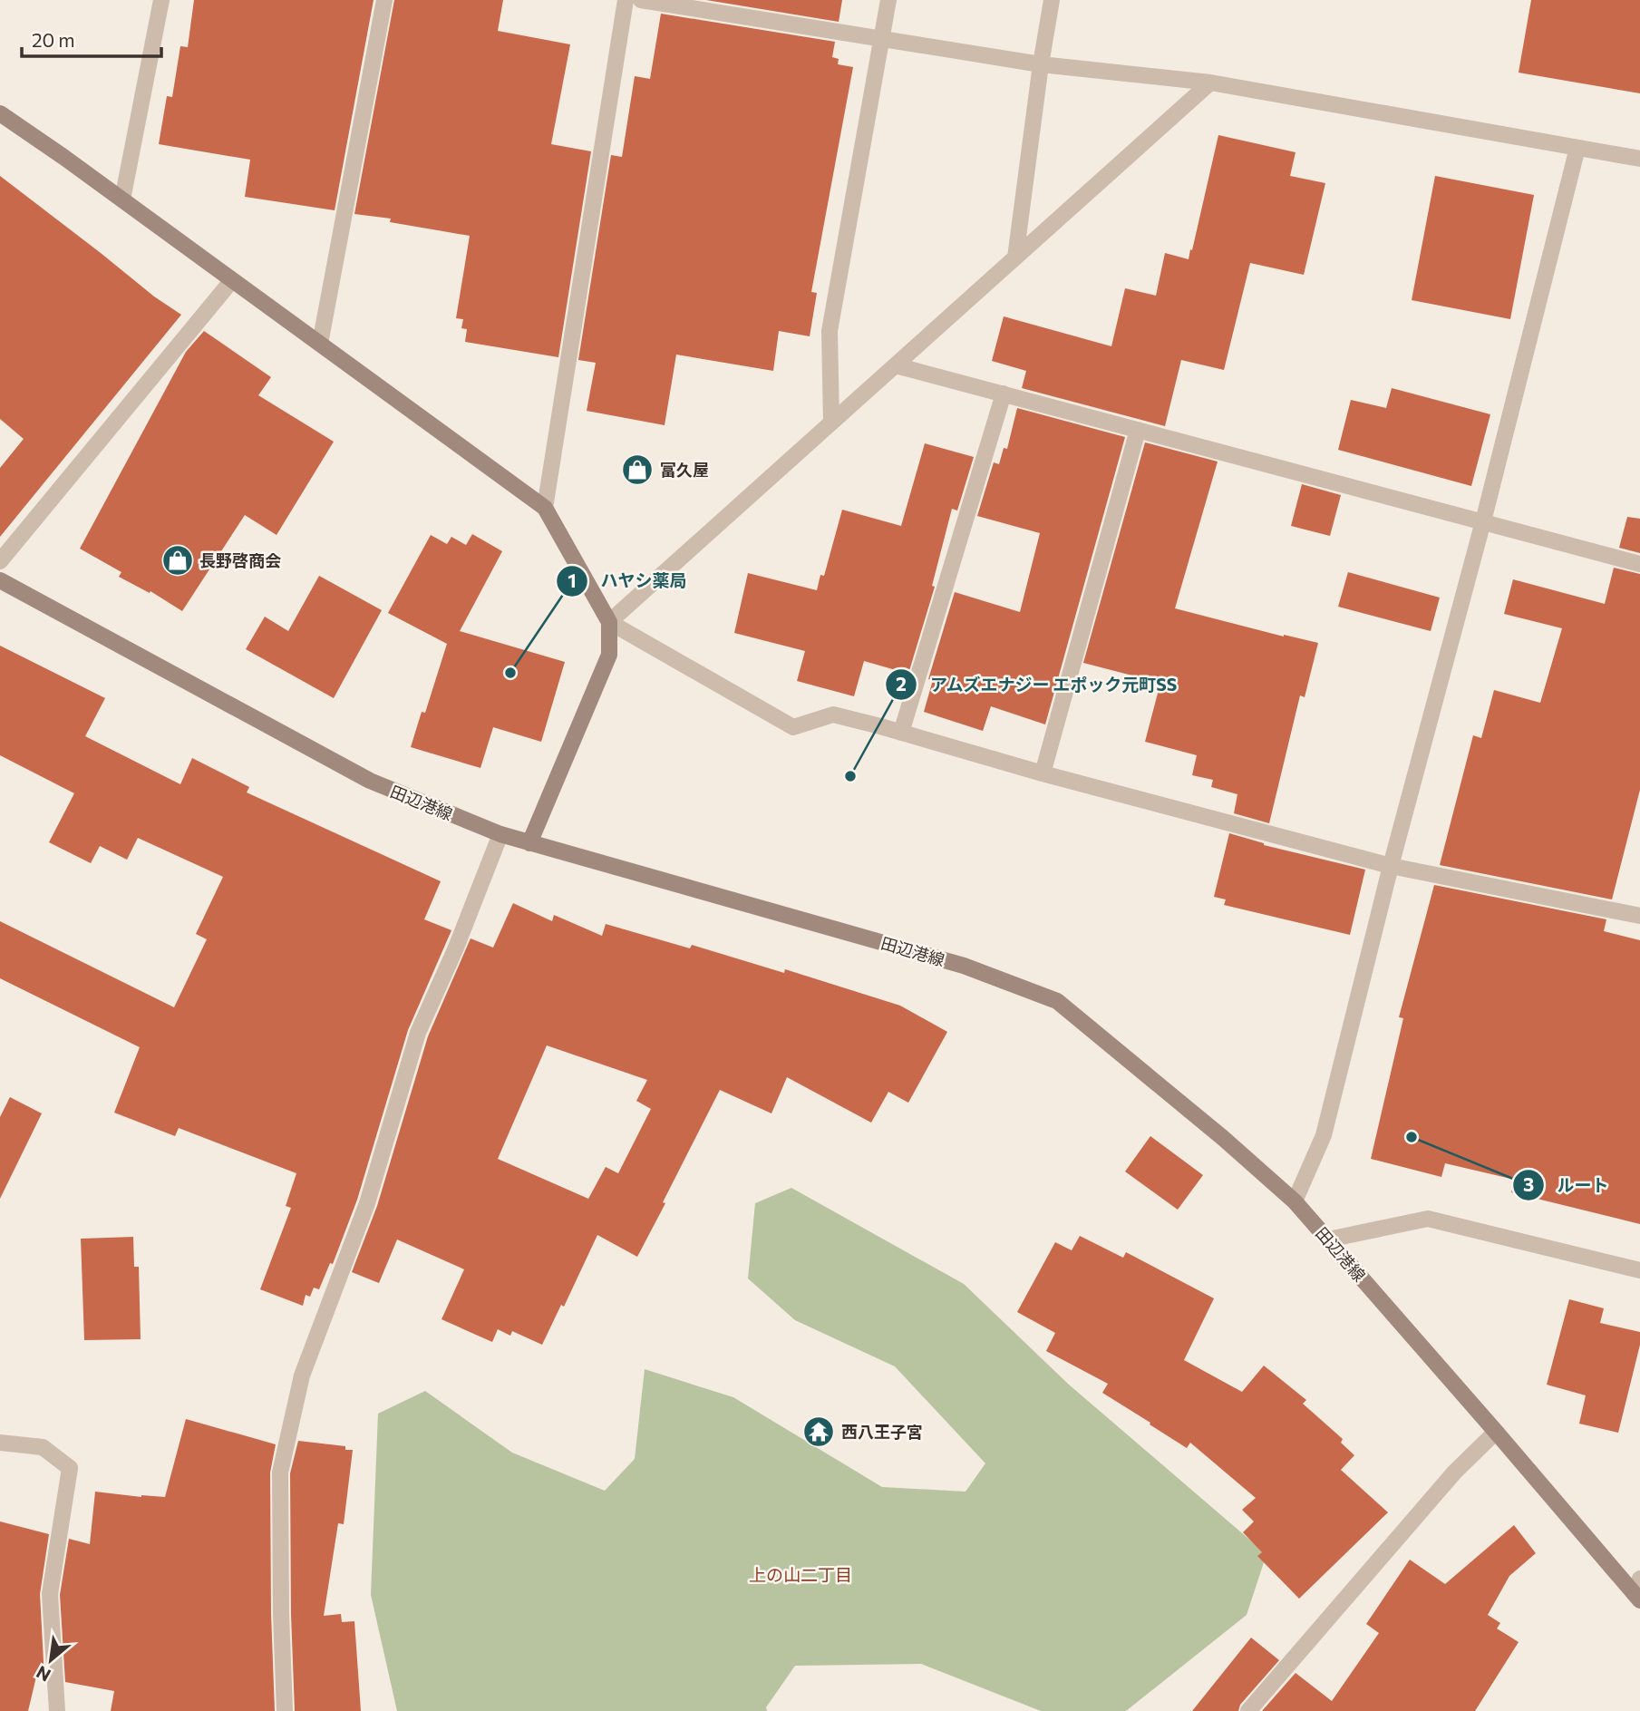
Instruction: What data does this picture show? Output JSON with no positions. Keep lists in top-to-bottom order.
{
  "streets": {
    "main road": ["田辺港線"]
  },
  "districts": ["上の山二丁目"],
  "places": {
    "shop": ["富久屋", "長野啓商会"],
    "other": ["ハヤシ薬局", "アムズエナジー エポック元町SS", "ルート"],
    "temple": ["西八王子宮"]
  },
  "scale_bar": "20 m",
  "north": "bottom left"
}
